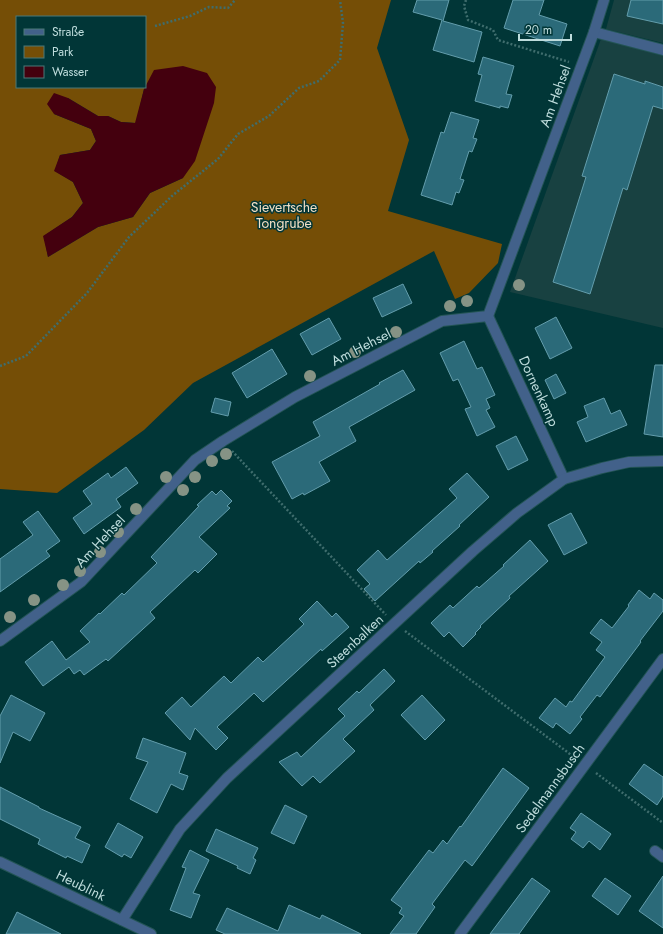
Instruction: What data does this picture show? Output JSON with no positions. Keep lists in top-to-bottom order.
{
  "streets": {
    "street": [
      "Am Hehsel",
      "Dornenkamp",
      "Steenbalken",
      "Sedelmannsbusch",
      "Heublink"
    ]
  },
  "crossings": [
    ["Am Hehsel", "Dornenkamp"],
    ["Dornenkamp", "Steenbalken"],
    ["Steenbalken", "Heublink"]
  ],
  "parks": ["Sievertsche Tongrube"],
  "legend": ["Straße", "Park", "Wasser"],
  "scale_bar": "20 m"
}
